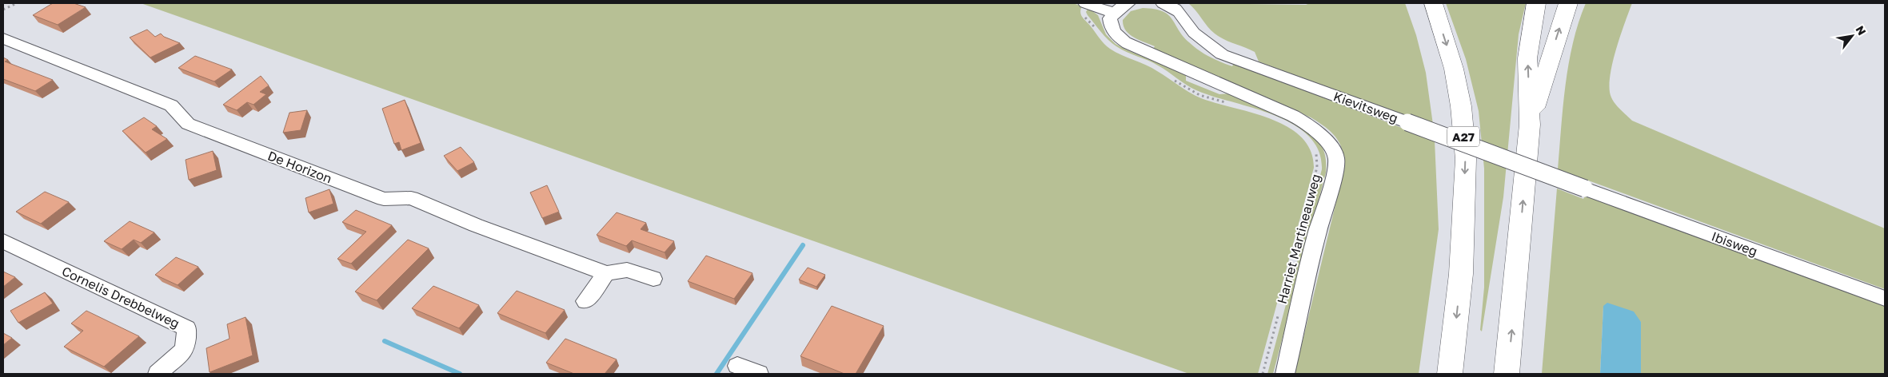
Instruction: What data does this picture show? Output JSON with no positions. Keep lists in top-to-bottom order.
{
  "streets": {
    "highway": ["A27"],
    "street": [
      "Kievitsweg",
      "De Horizon",
      "Harriet Martineauweg",
      "Ibisweg",
      "Cornelis Drebbelweg"
    ]
  },
  "crossings": [
    ["Kievitsweg", "Ibisweg"]
  ],
  "north": "top right"
}
